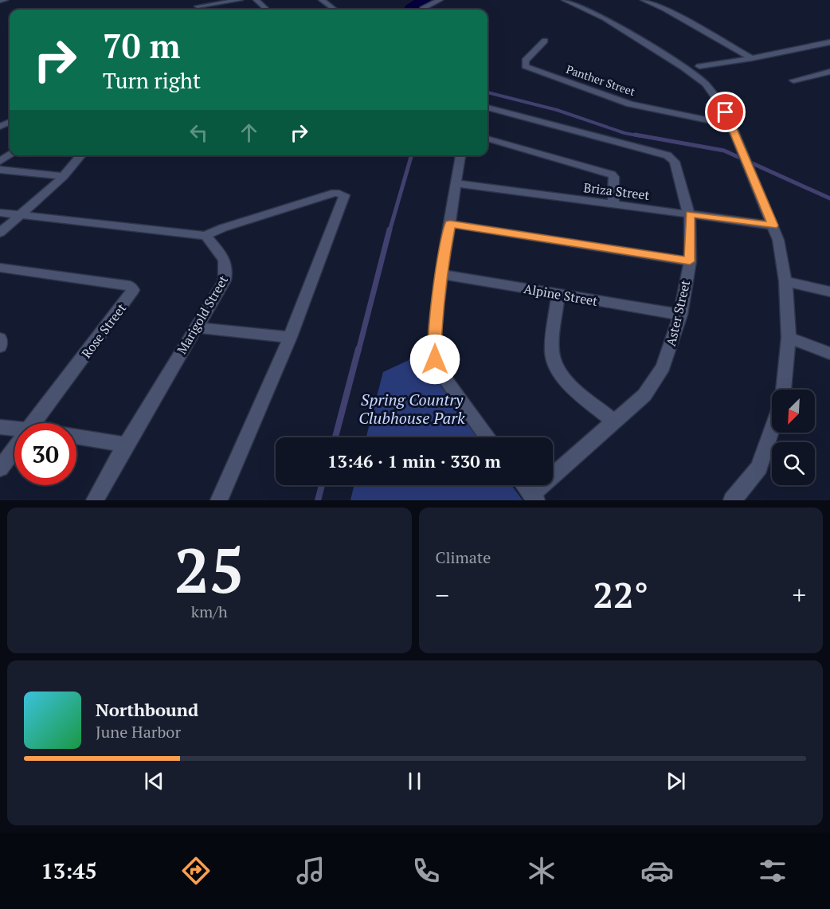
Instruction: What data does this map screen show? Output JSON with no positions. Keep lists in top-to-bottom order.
{
  "streets": {
    "street": [
      "Panther Street",
      "Briza Street",
      "Alpine Street",
      "Aster Street",
      "Marigold Street",
      "Rose Street"
    ]
  },
  "crossings": [
    ["Briza Street", "Aster Street"],
    ["Alpine Street", "Aster Street"]
  ],
  "parks": ["Spring Country Clubhouse Park"],
  "north": "bottom left",
  "page": {
    "turn": ["70 m", "Turn right"],
    "limit": "30",
    "trip": "13:46 · 1 min · 330 m",
    "tile": [
      ["25", "km/h"],
      "Climate"
    ],
    "heat": ["−", "22°", "+"],
    "song": ["Northbound", "June Harbor"],
    "tabs": "13:45"
  }
}
